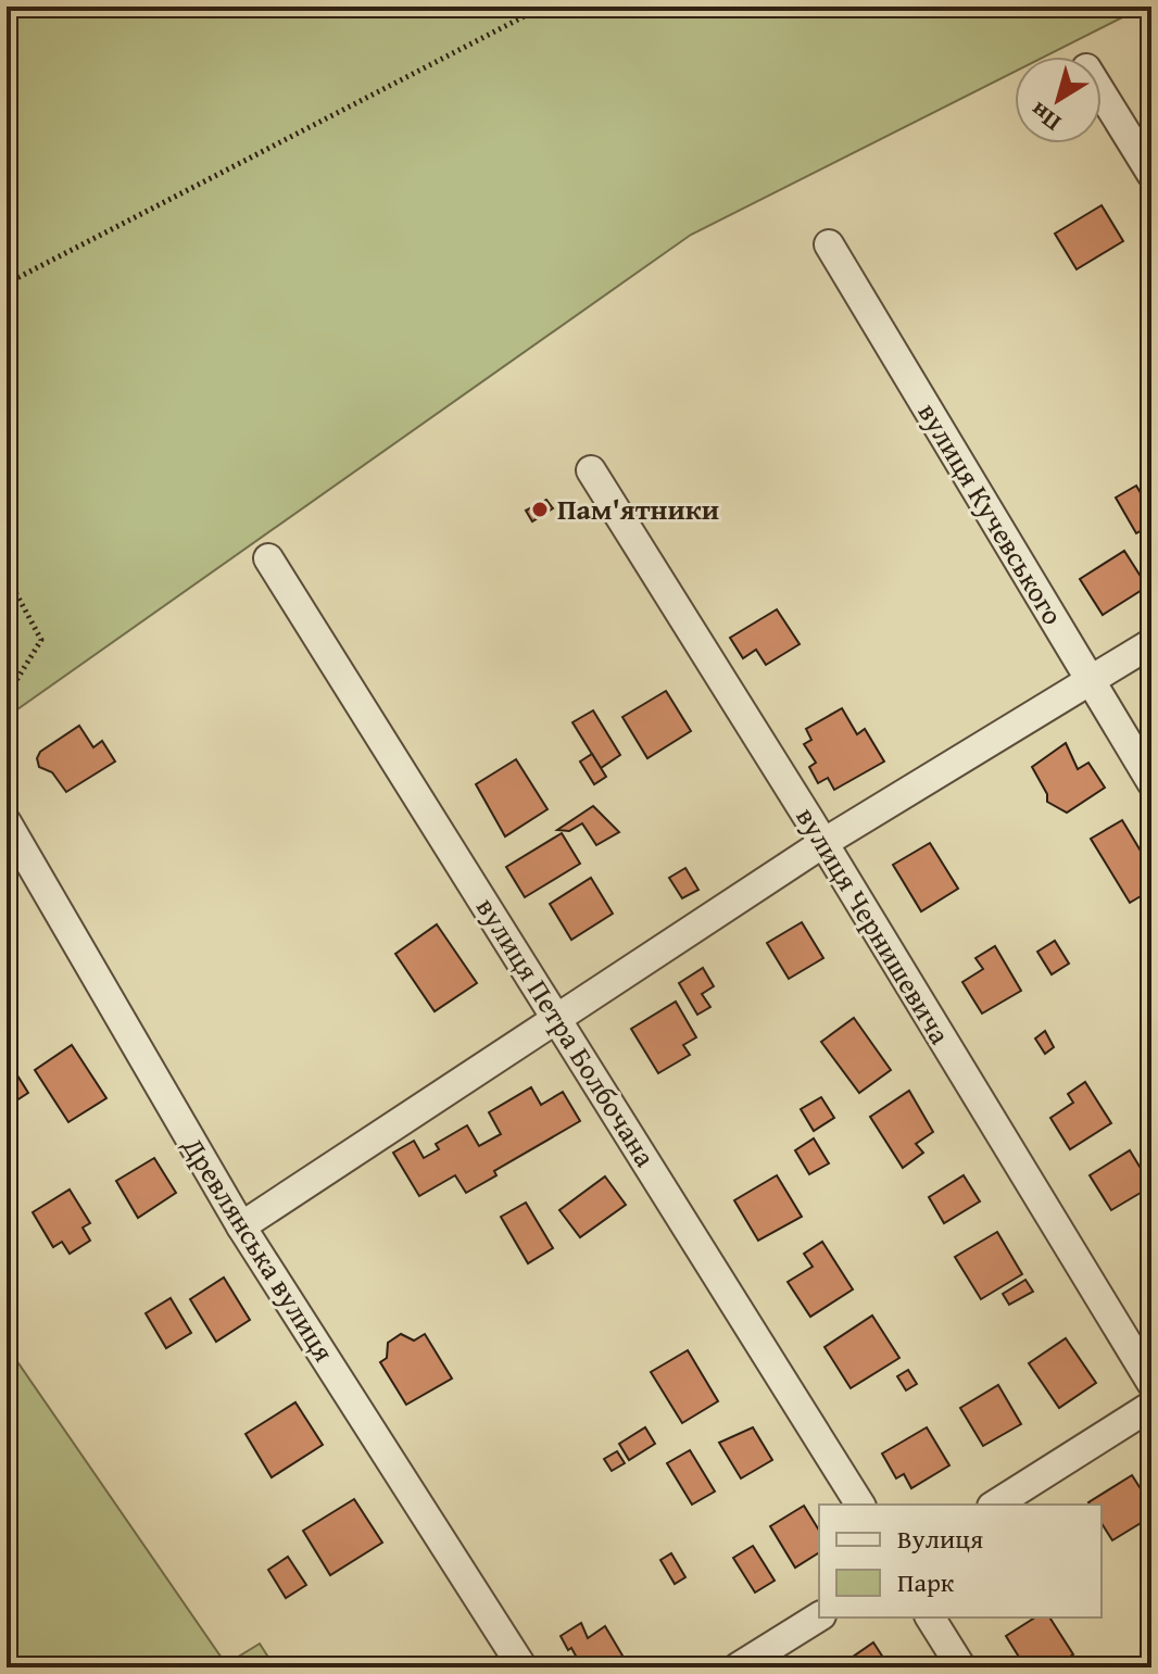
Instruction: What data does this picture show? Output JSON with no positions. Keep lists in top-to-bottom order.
{
  "streets": {
    "street": [
      "вулиця Кучевського",
      "вулиця Чернишевича",
      "вулиця Петра Болбочана",
      "Древлянська вулиця"
    ]
  },
  "places": ["Пам'ятники"],
  "legend": ["Вулиця", "Парк"],
  "north": "bottom left"
}
